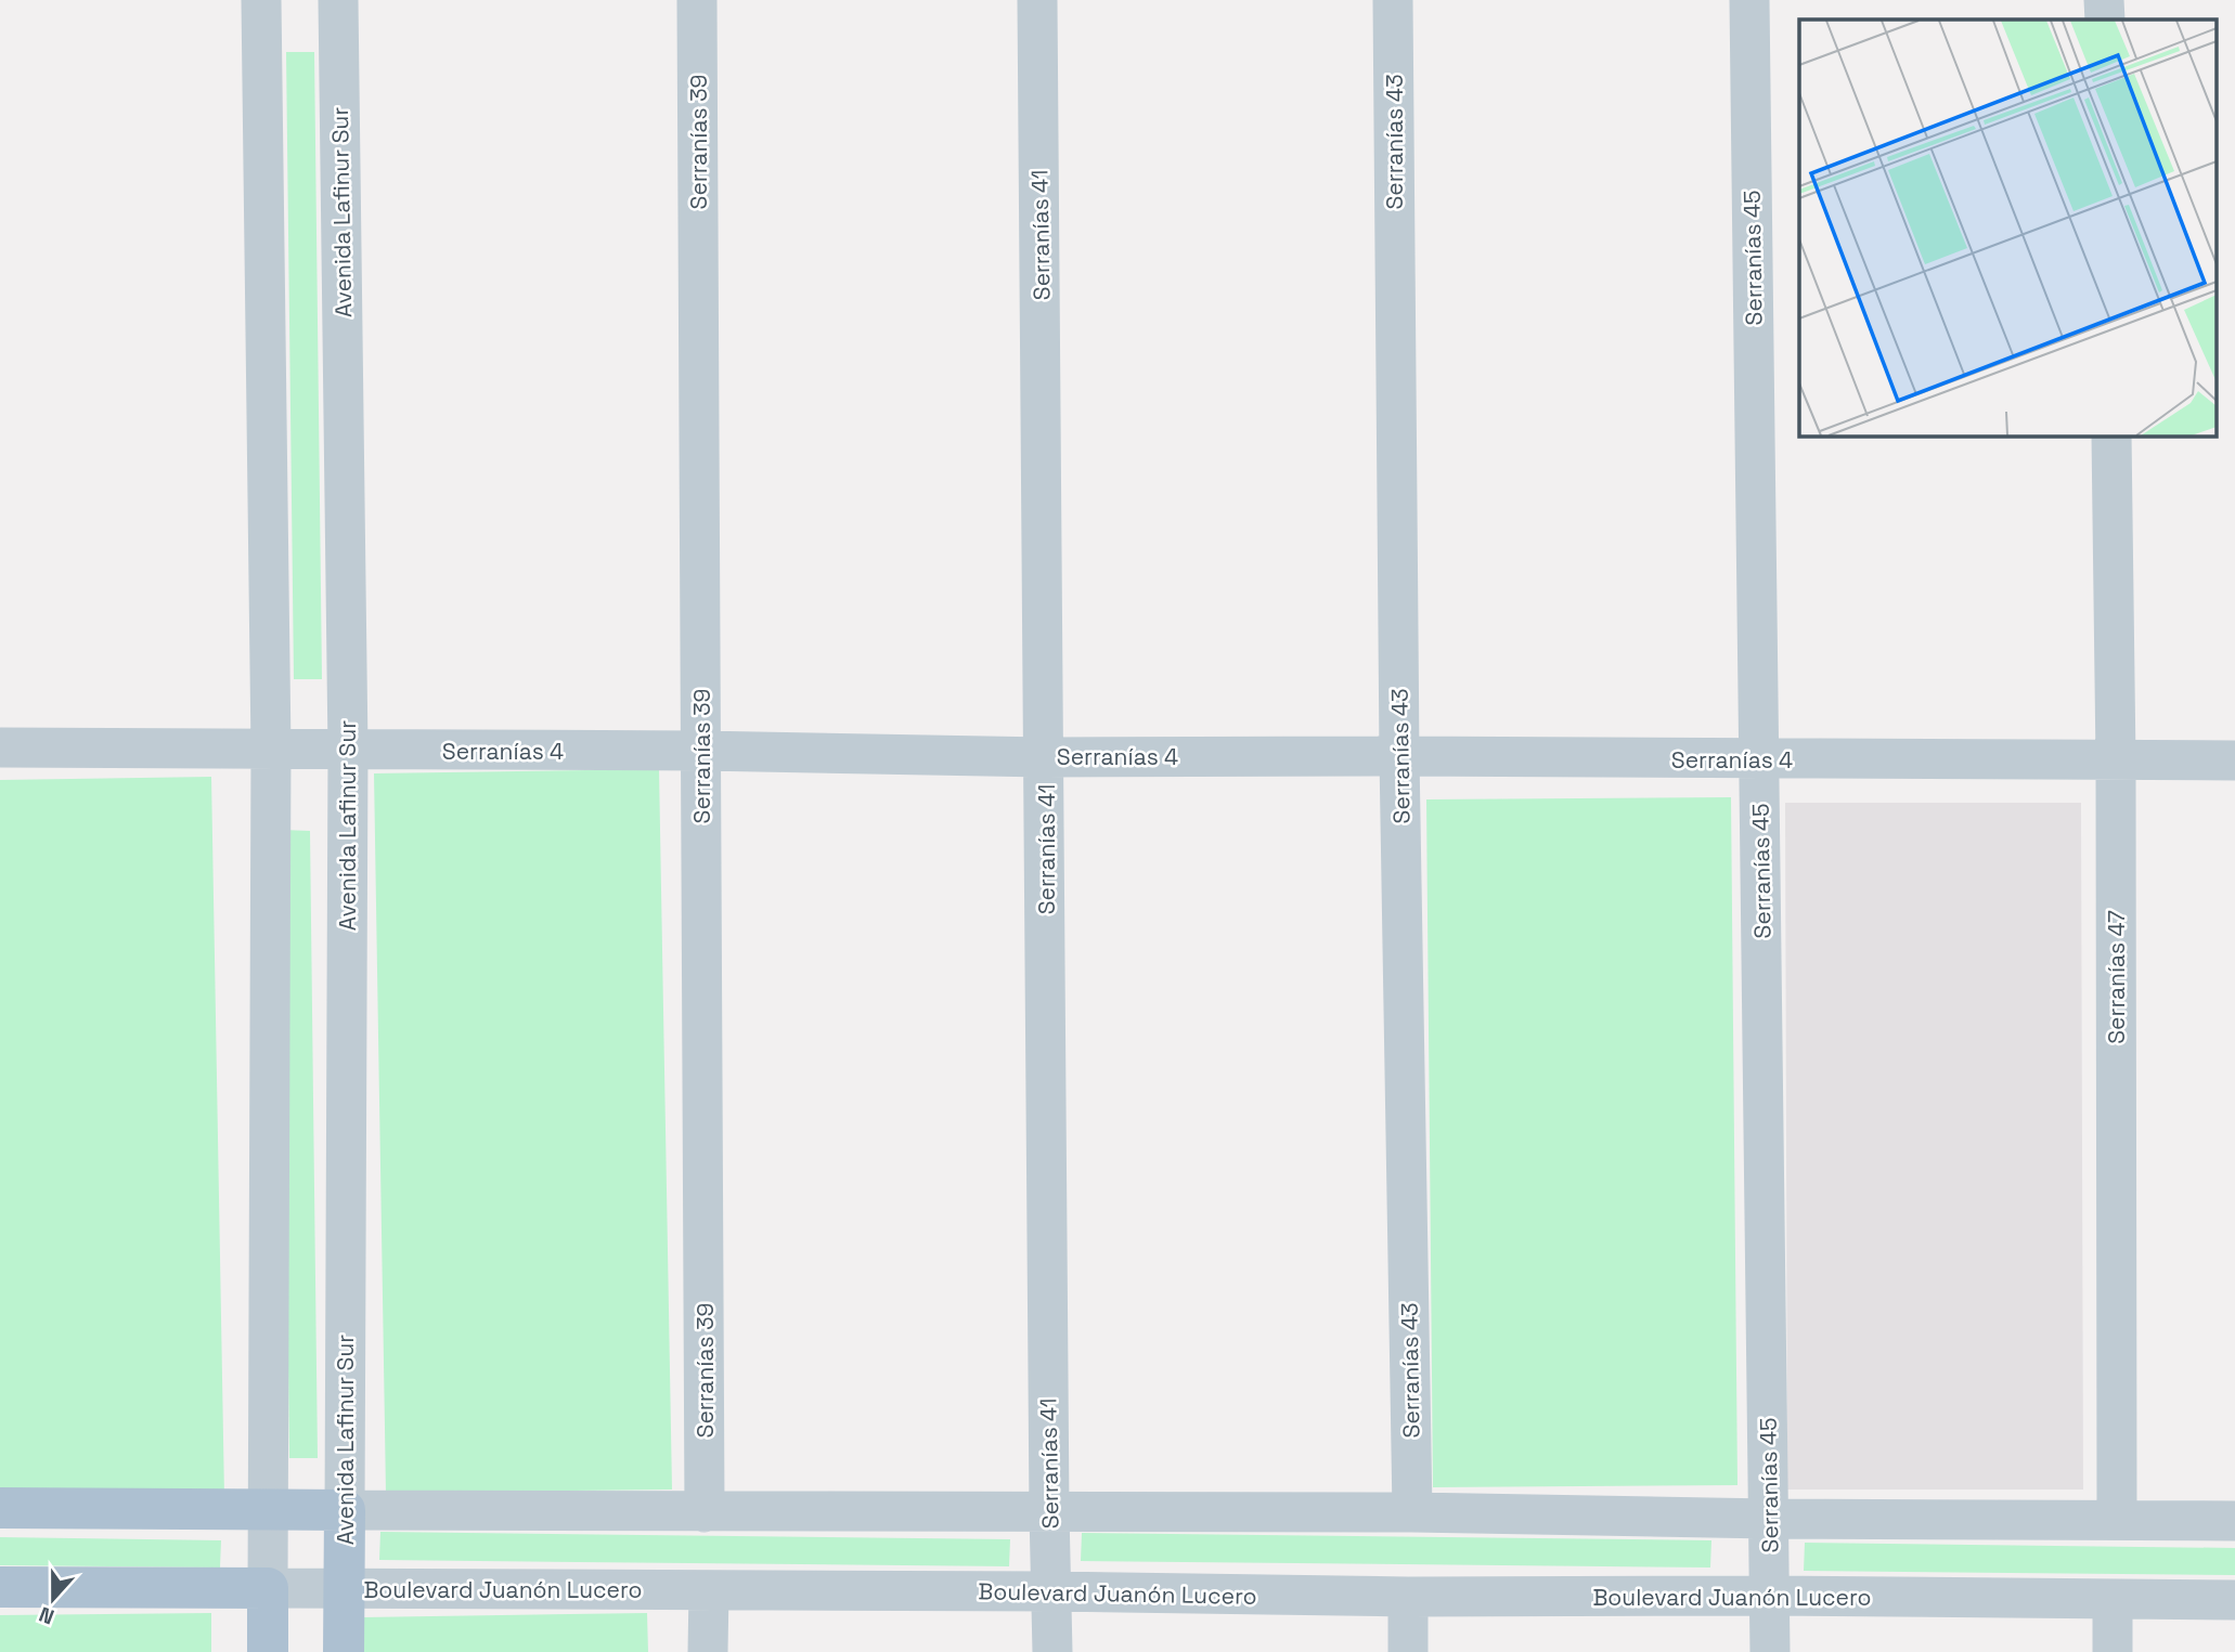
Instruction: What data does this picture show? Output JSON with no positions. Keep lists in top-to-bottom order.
{
  "streets": {
    "main road": ["Avenida Lafinur Sur", "Boulevard Juanón Lucero"],
    "street": [
      "Serranías 39",
      "Serranías 43",
      "Serranías 41",
      "Serranías 45",
      "Serranías 4",
      "Serranías 47"
    ]
  },
  "crossings": [
    ["Serranías 39", "Serranías 4"],
    ["Serranías 43", "Serranías 4"],
    ["Avenida Lafinur Sur", "Serranías 4"],
    ["Avenida Lafinur Sur", "Boulevard Juanón Lucero"],
    ["Serranías 41", "Serranías 4"],
    ["Serranías 41", "Boulevard Juanón Lucero"],
    ["Serranías 45", "Serranías 4"],
    ["Serranías 45", "Boulevard Juanón Lucero"],
    ["Serranías 4", "Serranías 47"]
  ],
  "north": "bottom"
}
